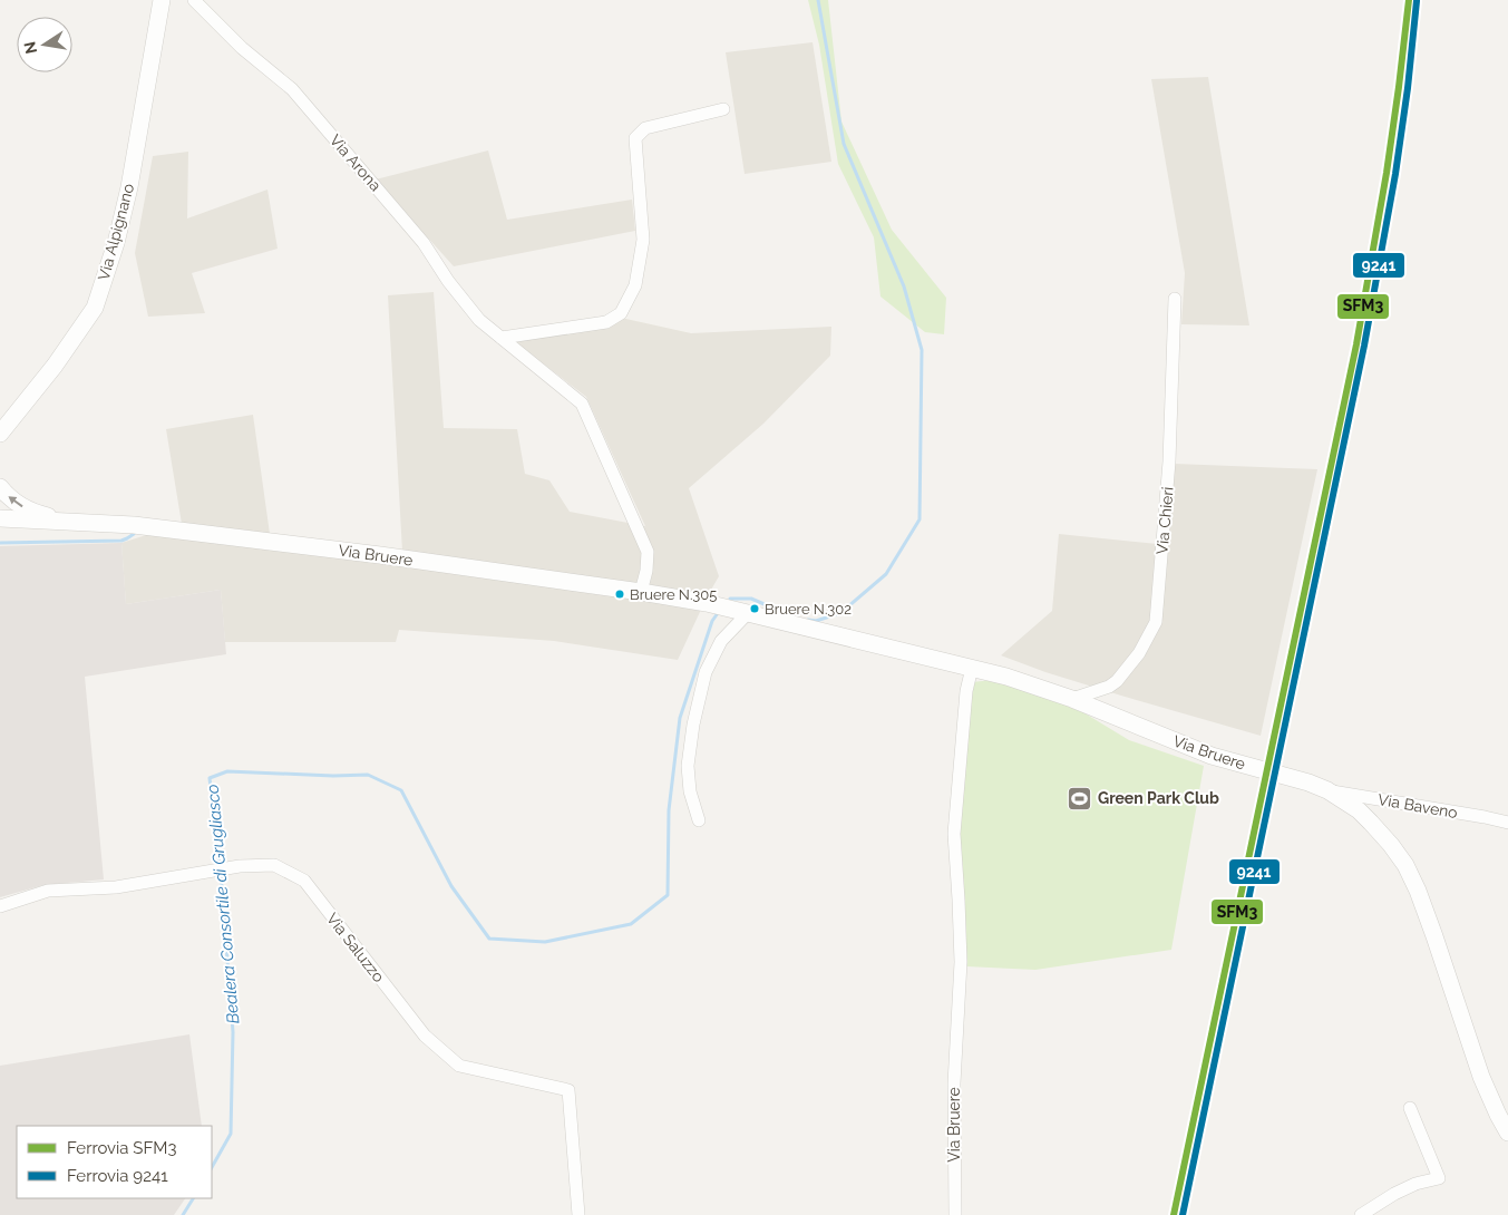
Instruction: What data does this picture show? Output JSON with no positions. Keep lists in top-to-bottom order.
{
  "streets": {
    "street": [
      "Via Arona",
      "Via Alpignano",
      "Via Chieri",
      "Via Bruere",
      "Via Baveno",
      "Via Saluzzo"
    ]
  },
  "crossings": [
    ["Via Arona", "Via Bruere"],
    ["Via Chieri", "Via Bruere"],
    ["Via Bruere", "Via Baveno"]
  ],
  "water": ["Bealera Consortile di Grugliasco"],
  "places": {
    "other": ["Bruere N.305", "Bruere N.302"],
    "sports": ["Green Park Club"]
  },
  "lines": ["rail line SFM3", "rail line 9241"],
  "legend": ["Ferrovia SFM3", "Ferrovia 9241"],
  "north": "left"
}
